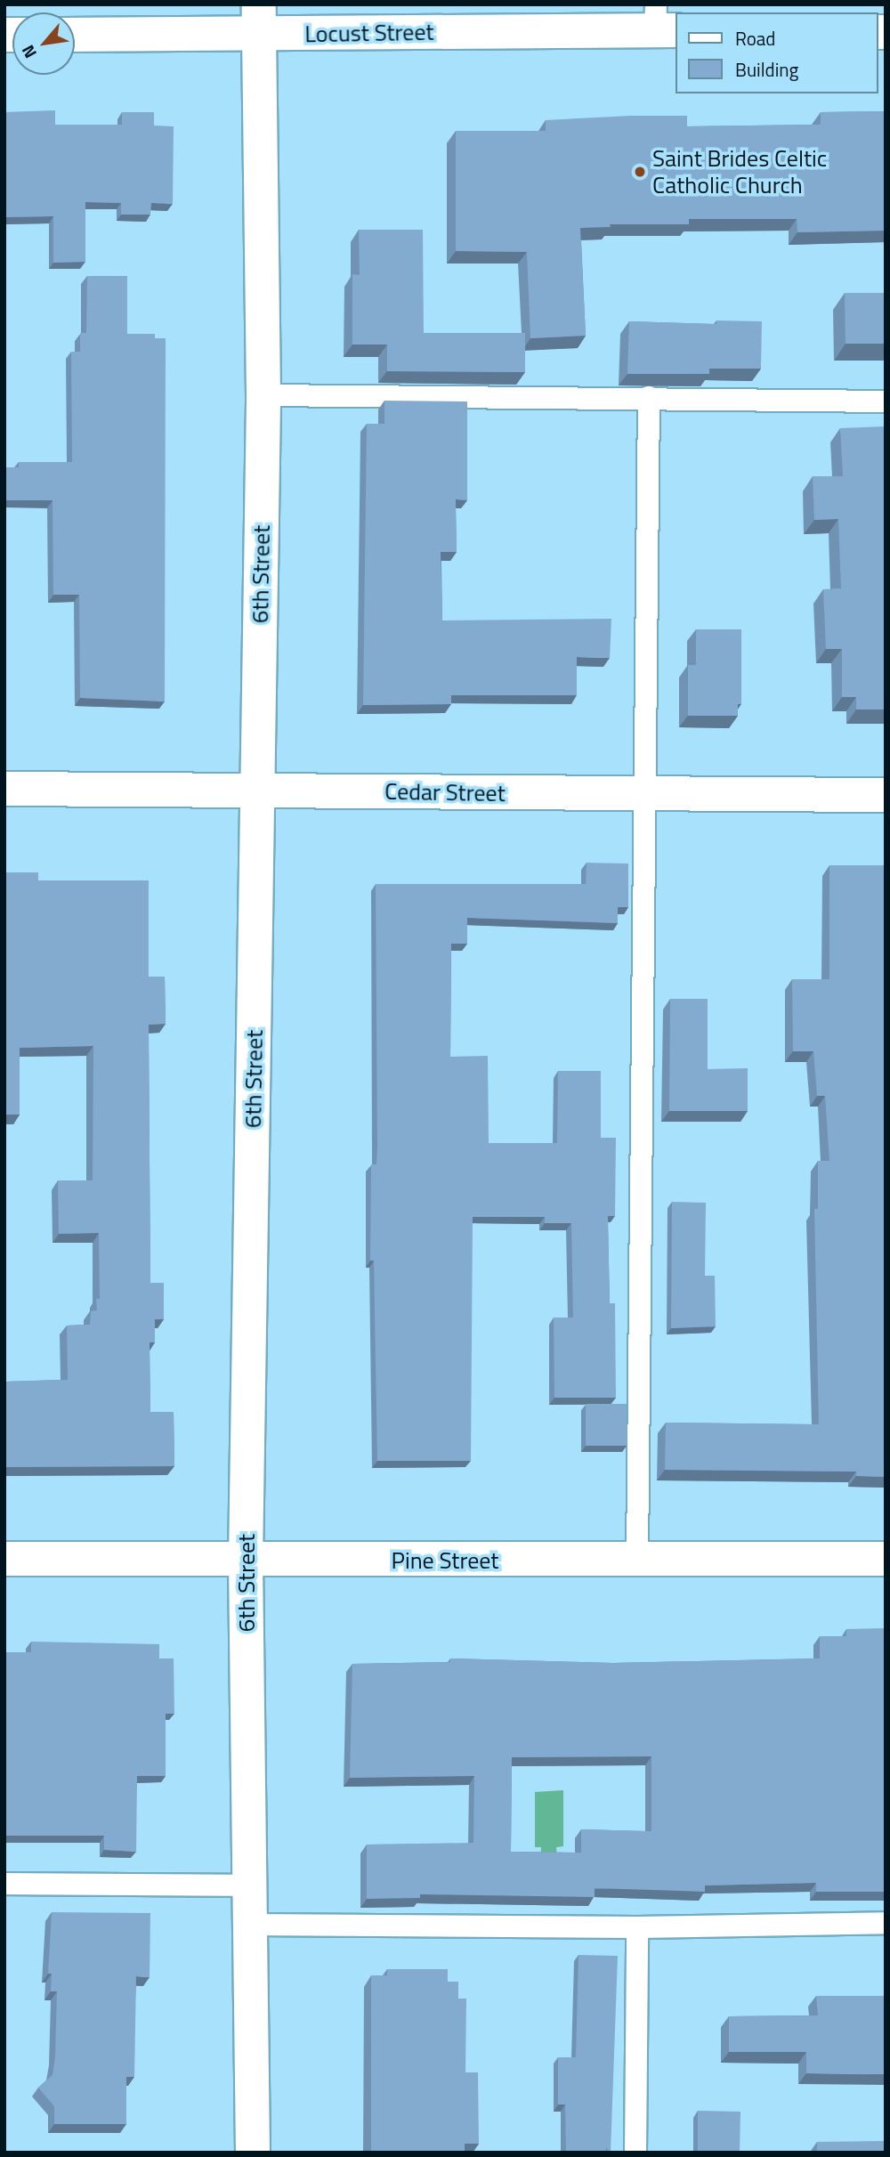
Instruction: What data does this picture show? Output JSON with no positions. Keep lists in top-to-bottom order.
{
  "streets": {
    "street": [
      "Locust Street",
      "6th Street",
      "Cedar Street",
      "Pine Street"
    ]
  },
  "crossings": [
    ["Locust Street", "6th Street"],
    ["6th Street", "Cedar Street"],
    ["6th Street", "Pine Street"]
  ],
  "places": ["Saint Brides Celtic Catholic Church"],
  "legend": ["Road", "Building"],
  "north": "bottom left"
}
